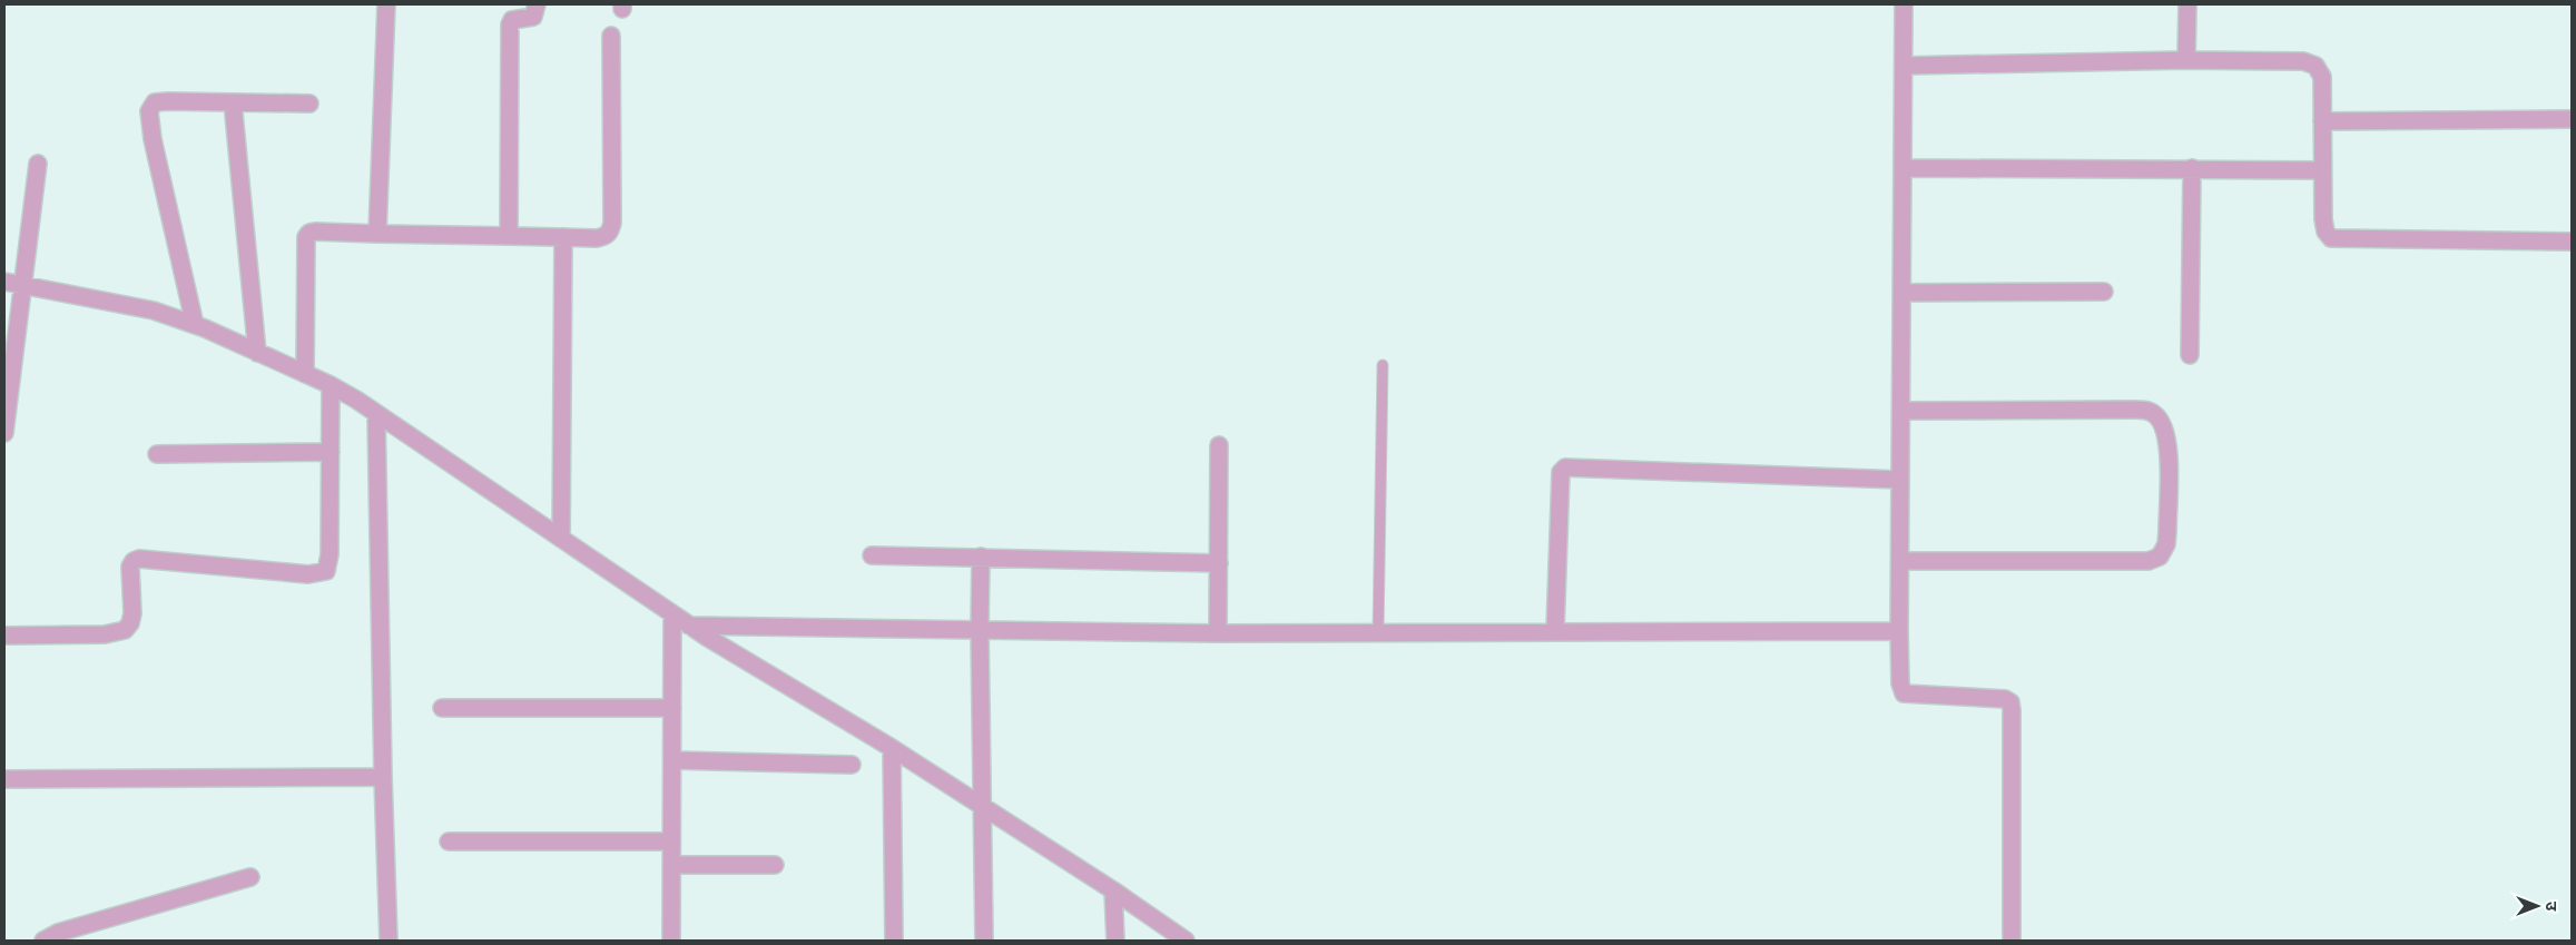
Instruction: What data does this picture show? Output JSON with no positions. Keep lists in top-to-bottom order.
{
  "north": "right"
}
